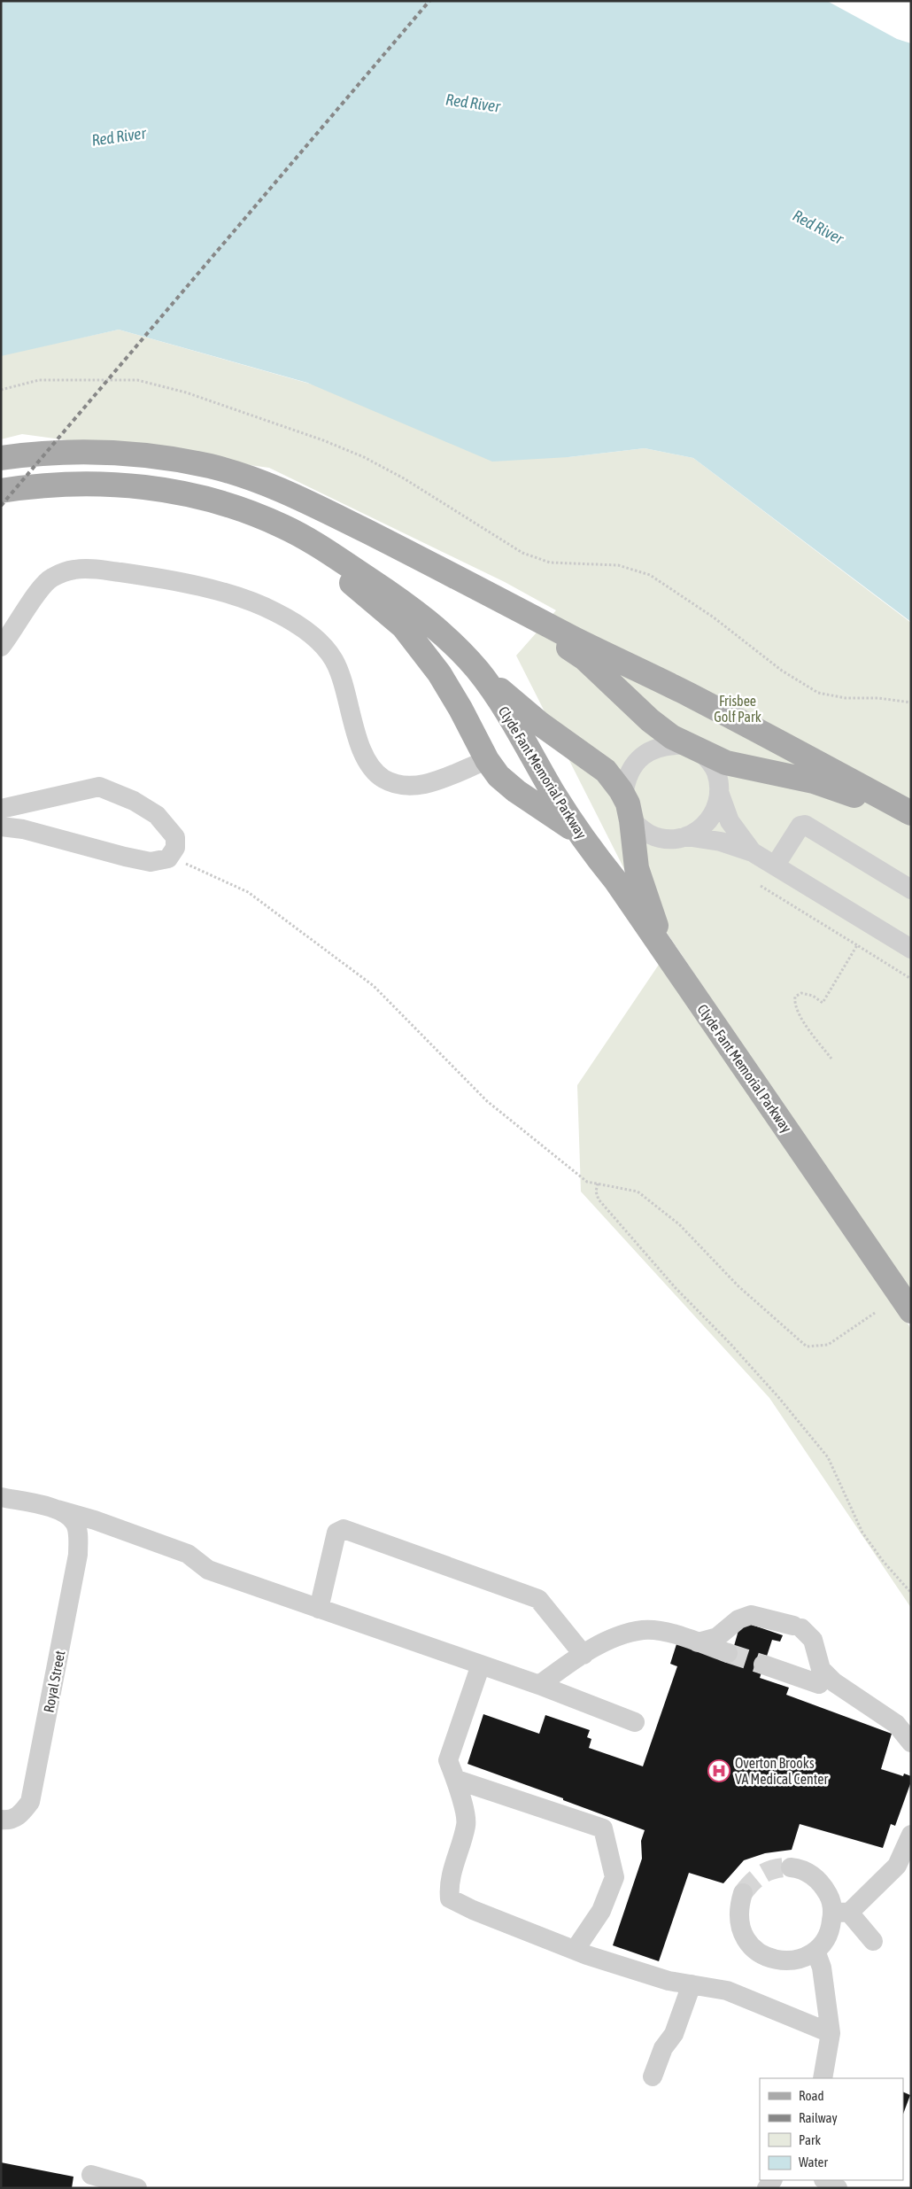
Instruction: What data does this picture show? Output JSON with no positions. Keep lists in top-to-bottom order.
{
  "streets": {
    "main road": ["Clyde Fant Memorial Parkway"],
    "street": ["Royal Street"]
  },
  "water": ["Red River"],
  "parks": ["Frisbee Golf Park"],
  "places": {
    "hospital": ["Overton Brooks VA Medical Center"]
  },
  "legend": [
    "Road",
    "Railway",
    "Park",
    "Water"
  ]
}
